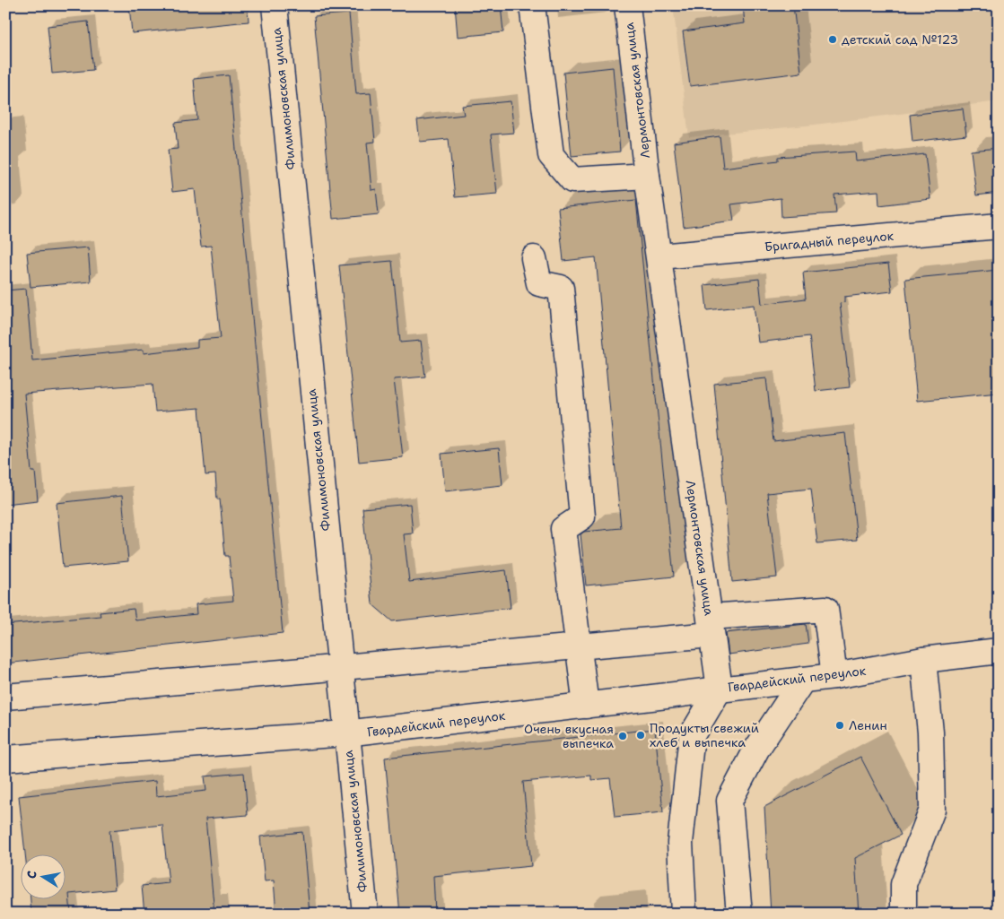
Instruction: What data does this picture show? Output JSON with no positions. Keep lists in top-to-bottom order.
{
  "streets": {
    "street": [
      "Лермонтовская улица",
      "Филимоновская улица",
      "Бригадный переулок",
      "Гвардейский переулок"
    ]
  },
  "crossings": [
    ["Лермонтовская улица", "Бригадный переулок"],
    ["Лермонтовская улица", "Гвардейский переулок"],
    ["Филимоновская улица", "Гвардейский переулок"]
  ],
  "places": [
    "детский сад №123",
    "Ленин",
    "Продукты свежий хлеб и выпечка",
    "Очень вкусная выпечка"
  ],
  "north": "left"
}
